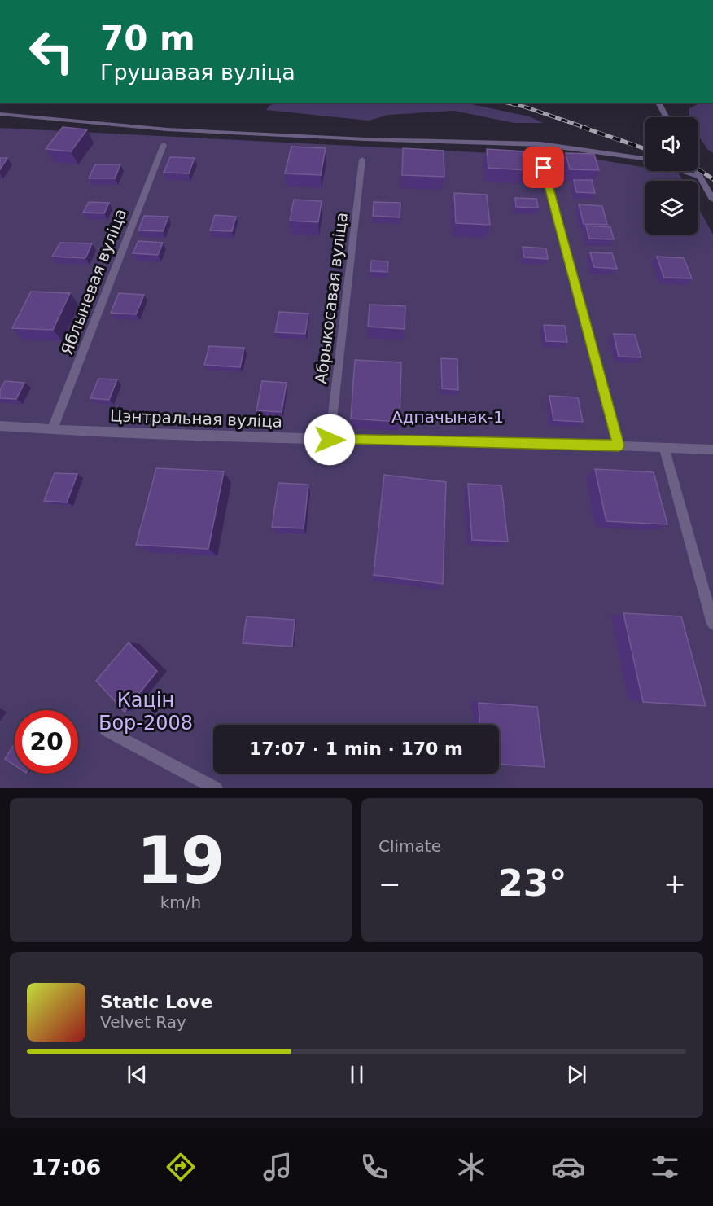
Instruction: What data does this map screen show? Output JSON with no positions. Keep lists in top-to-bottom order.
{
  "streets": {
    "street": ["Яблыневая вуліца", "Абрыкосавая вуліца", "Цэнтральная вуліца"]
  },
  "crossings": [
    ["Яблыневая вуліца", "Цэнтральная вуліца"],
    ["Абрыкосавая вуліца", "Цэнтральная вуліца"]
  ],
  "parks": ["Адпачынак-1", "Кацін Бор-2008"],
  "page": {
    "turn": ["70 m", "Грушавая вуліца"],
    "limit": "20",
    "trip": "17:07 · 1 min · 170 m",
    "tile": [
      ["19", "km/h"],
      "Climate"
    ],
    "heat": ["−", "23°", "+"],
    "song": ["Static Love", "Velvet Ray"],
    "tabs": "17:06"
  }
}
